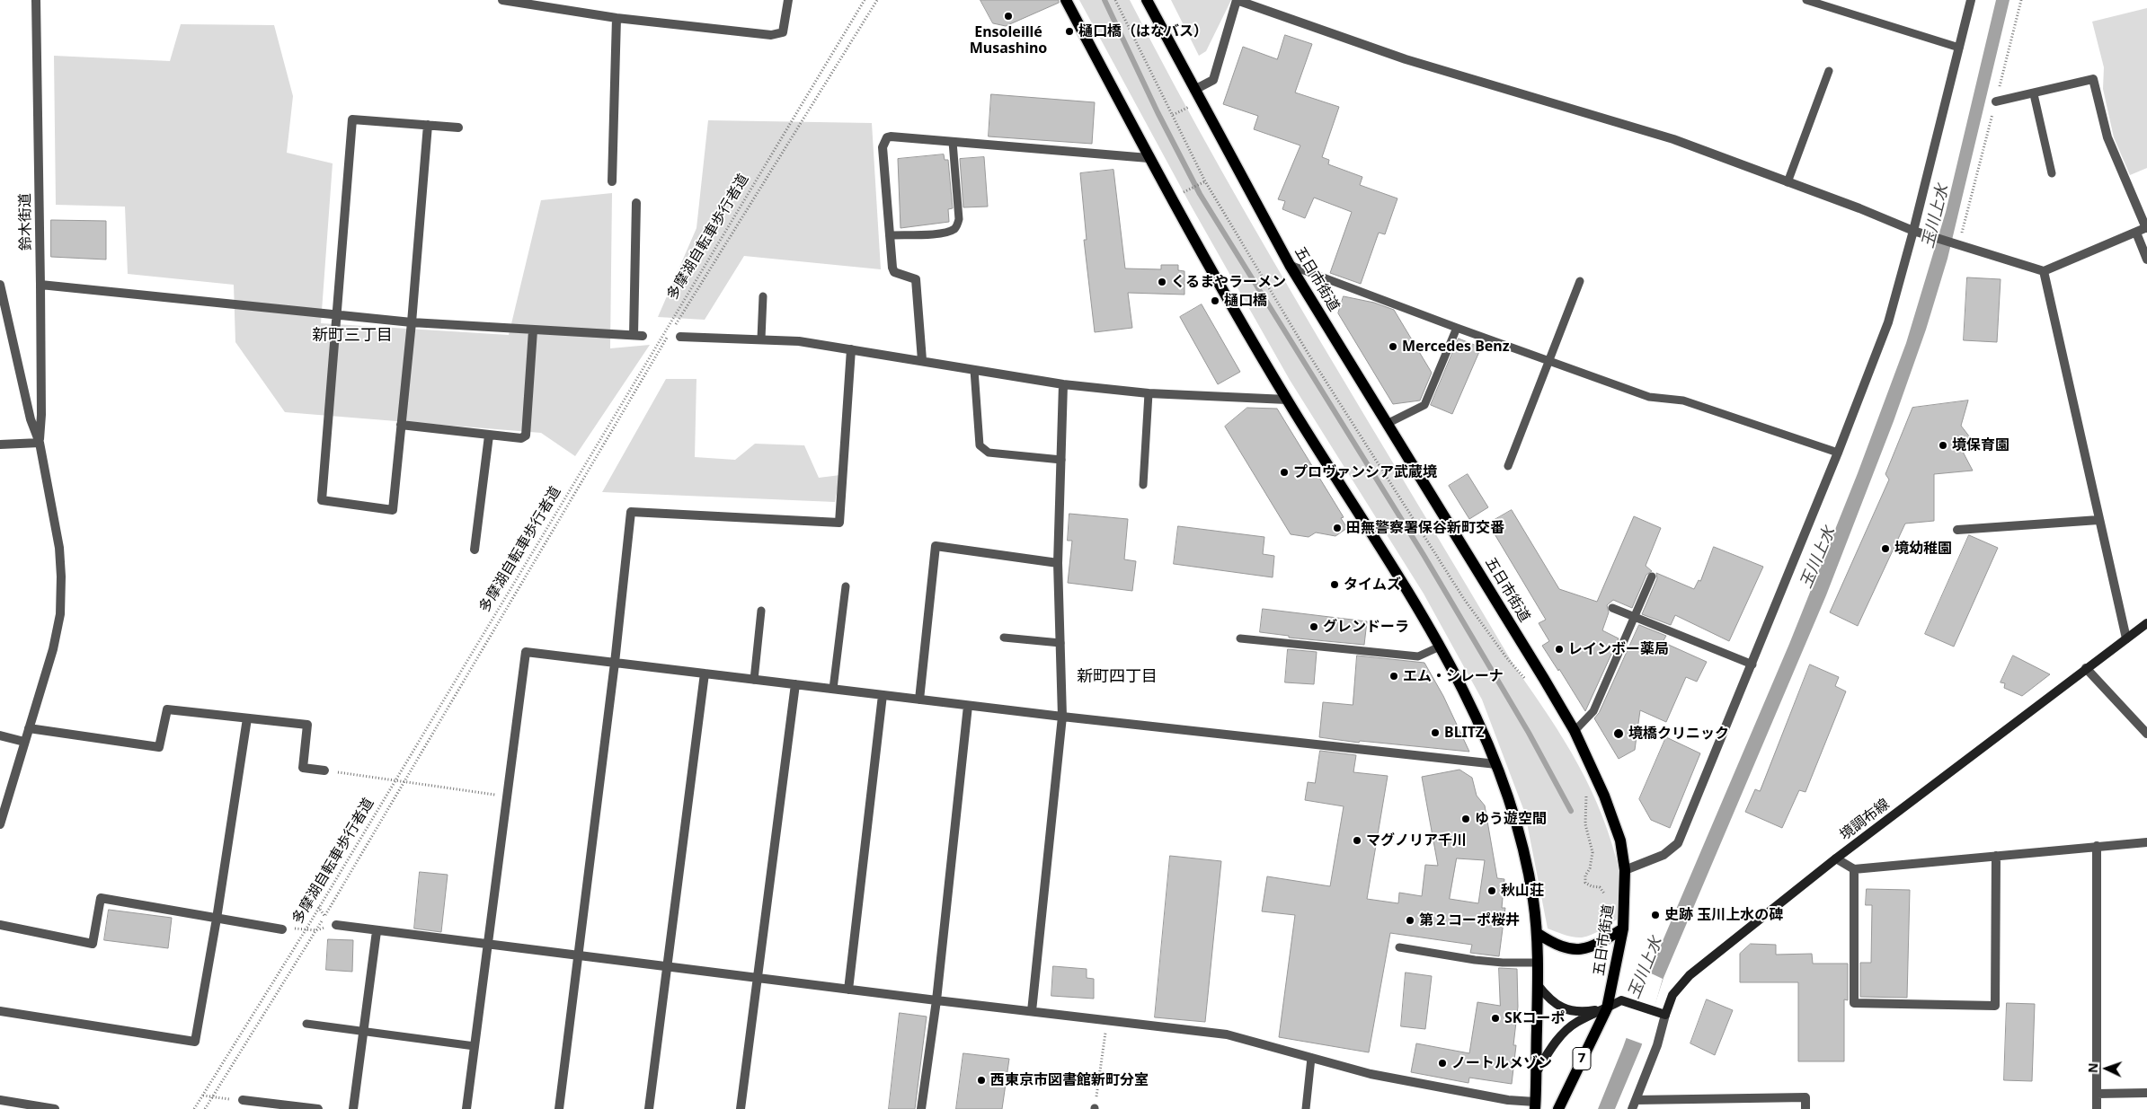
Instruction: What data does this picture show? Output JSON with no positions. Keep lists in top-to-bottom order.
{
  "streets": {
    "main road": ["五日市街道", "境調布線", "7"],
    "street": ["鈴木街道"],
    "path": ["多摩湖自転車歩行者道"]
  },
  "districts": ["新町三丁目", "新町四丁目"],
  "water": ["玉川上水"],
  "places": [
    "Ensoleillé Musashino",
    "樋口橋（はなバス）",
    "くるまやラーメン",
    "樋口橋",
    "Mercedes Benz",
    "境保育園",
    "プロヴァンシア武蔵境",
    "田無警察署保谷新町交番",
    "境幼稚園",
    "タイムズ",
    "グレンドーラ",
    "レインボー薬局",
    "エム・シレーナ",
    "BLITZ",
    "境橋クリニック",
    "ゆう遊空間",
    "マグノリア千川",
    "秋山荘",
    "史跡 玉川上水の碑",
    "第２コーポ桜井",
    "SKコーポ",
    "ノートルメゾン",
    "西東京市図書館新町分室"
  ],
  "north": "left"
}
